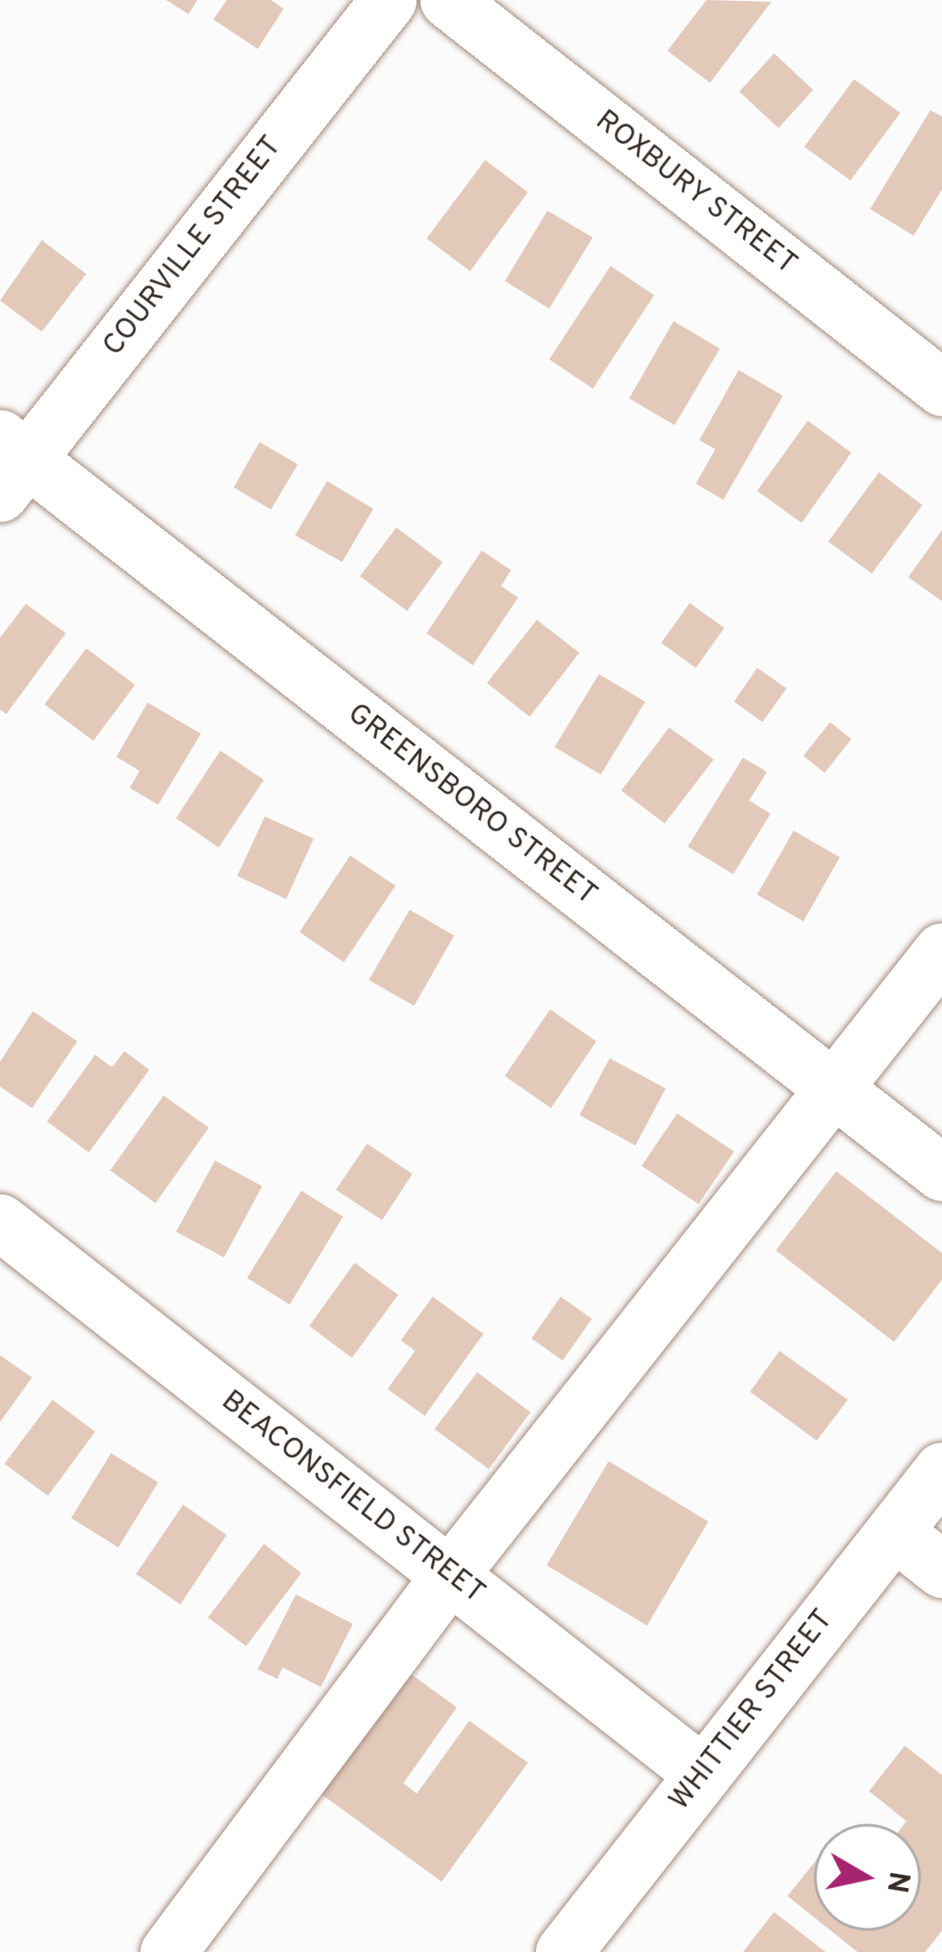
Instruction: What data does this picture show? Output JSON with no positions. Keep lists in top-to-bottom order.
{
  "streets": {
    "street": [
      "ROXBURY STREET",
      "COURVILLE STREET",
      "GREENSBORO STREET",
      "BEACONSFIELD STREET",
      "WHITTIER STREET"
    ]
  },
  "crossings": [
    ["COURVILLE STREET", "GREENSBORO STREET"],
    ["BEACONSFIELD STREET", "WHITTIER STREET"]
  ],
  "north": "right"
}
